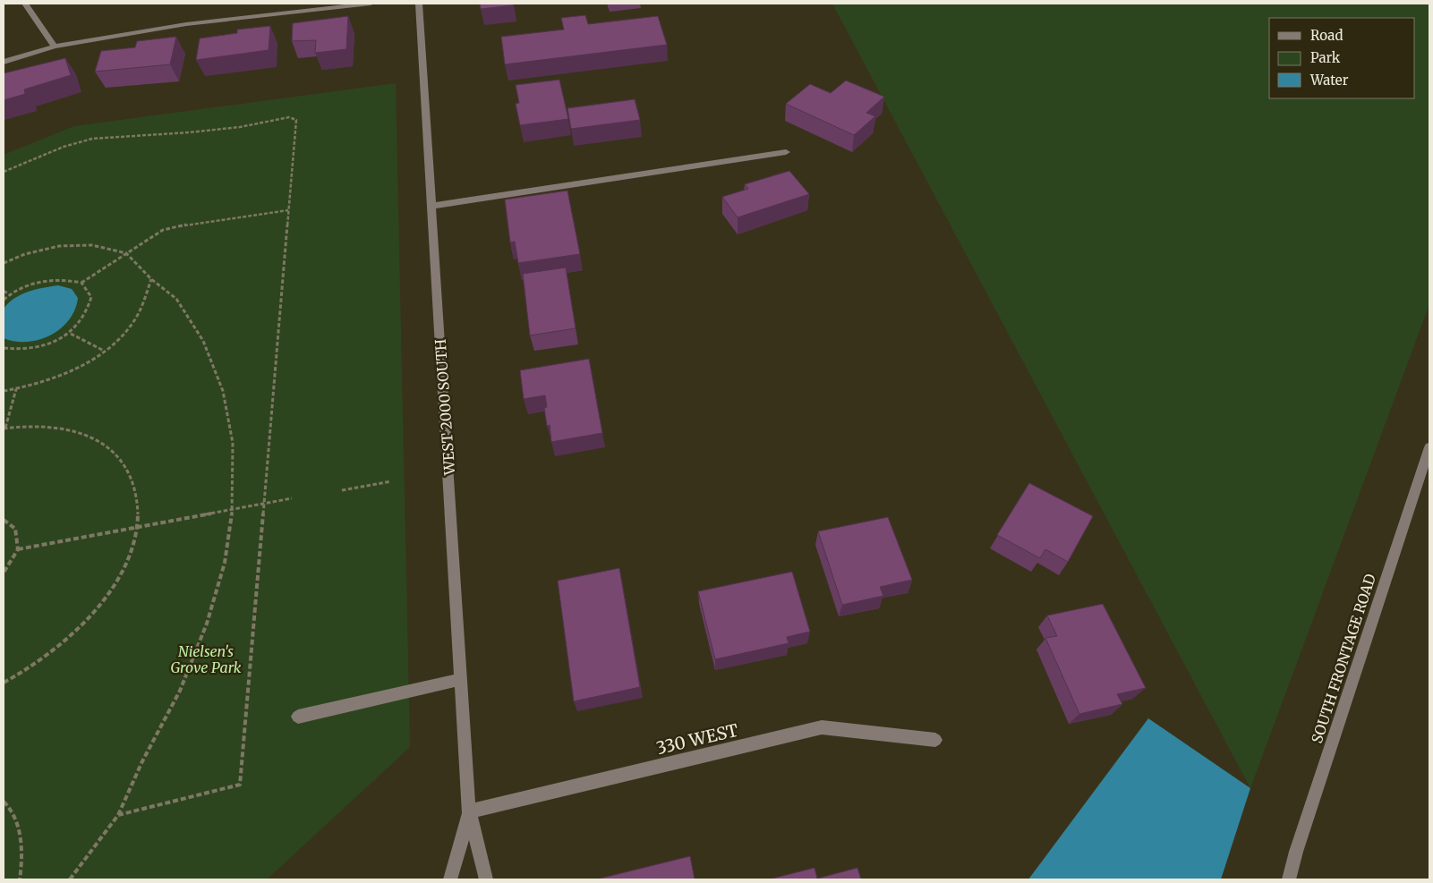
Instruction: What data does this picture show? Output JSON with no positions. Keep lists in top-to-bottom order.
{
  "streets": {
    "street": ["WEST 2000 SOUTH", "SOUTH FRONTAGE ROAD", "330 WEST"]
  },
  "crossings": [
    ["WEST 2000 SOUTH", "330 WEST"]
  ],
  "parks": ["Nielsen's Grove Park"],
  "legend": ["Road", "Park", "Water"]
}
